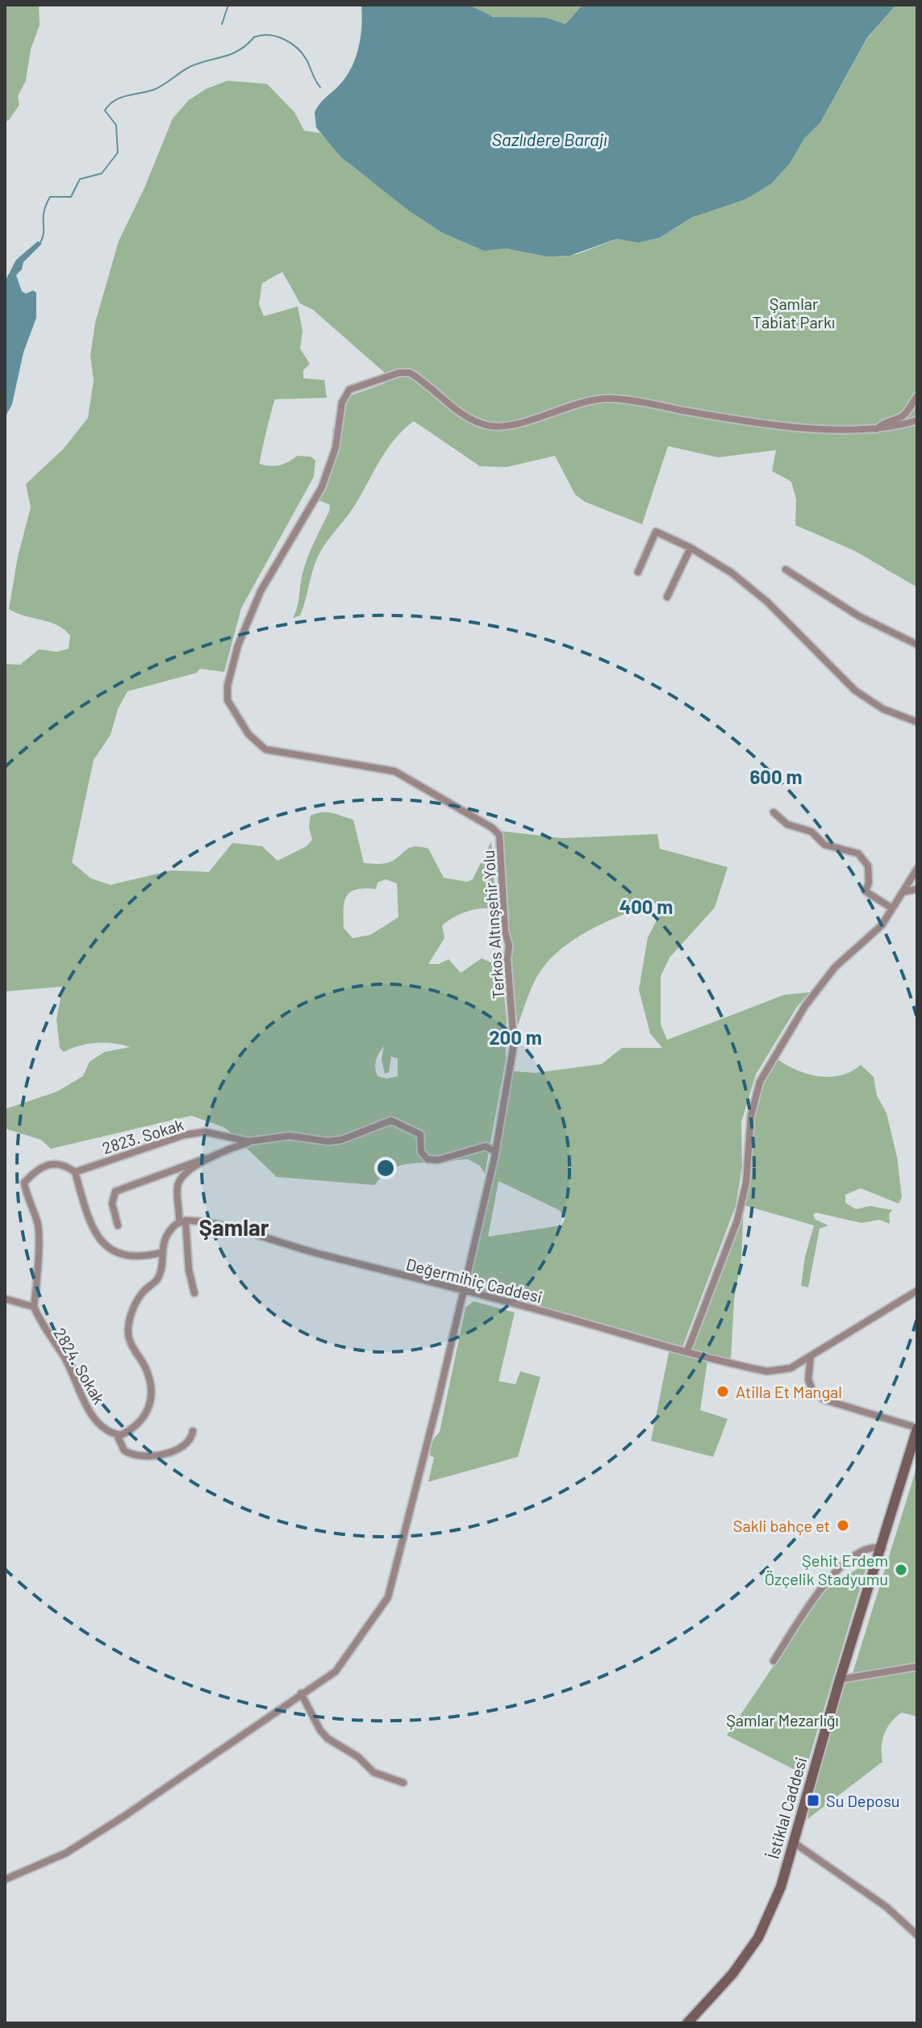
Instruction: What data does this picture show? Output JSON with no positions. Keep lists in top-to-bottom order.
{
  "streets": {
    "main road": ["İstiklal Caddesi"],
    "street": [
      "Terkos Altınşehir Yolu",
      "2823. Sokak",
      "Değermihiç Caddesi",
      "2824. Sokak"
    ]
  },
  "crossings": [
    ["Terkos Altınşehir Yolu", "2823. Sokak"],
    ["Terkos Altınşehir Yolu", "Değermihiç Caddesi"]
  ],
  "districts": ["Şamlar"],
  "water": ["Sazlıdere Barajı"],
  "parks": ["Şamlar Tabiat Parkı", "Şamlar Mezarlığı"],
  "places": {
    "other": ["Atilla Et Mangal", "Sakli bahçe et", "Şehit Erdem Özçelik Stadyumu"],
    "transit": ["Su Deposu"]
  },
  "rings": ["600 m", "400 m", "200 m"]
}
